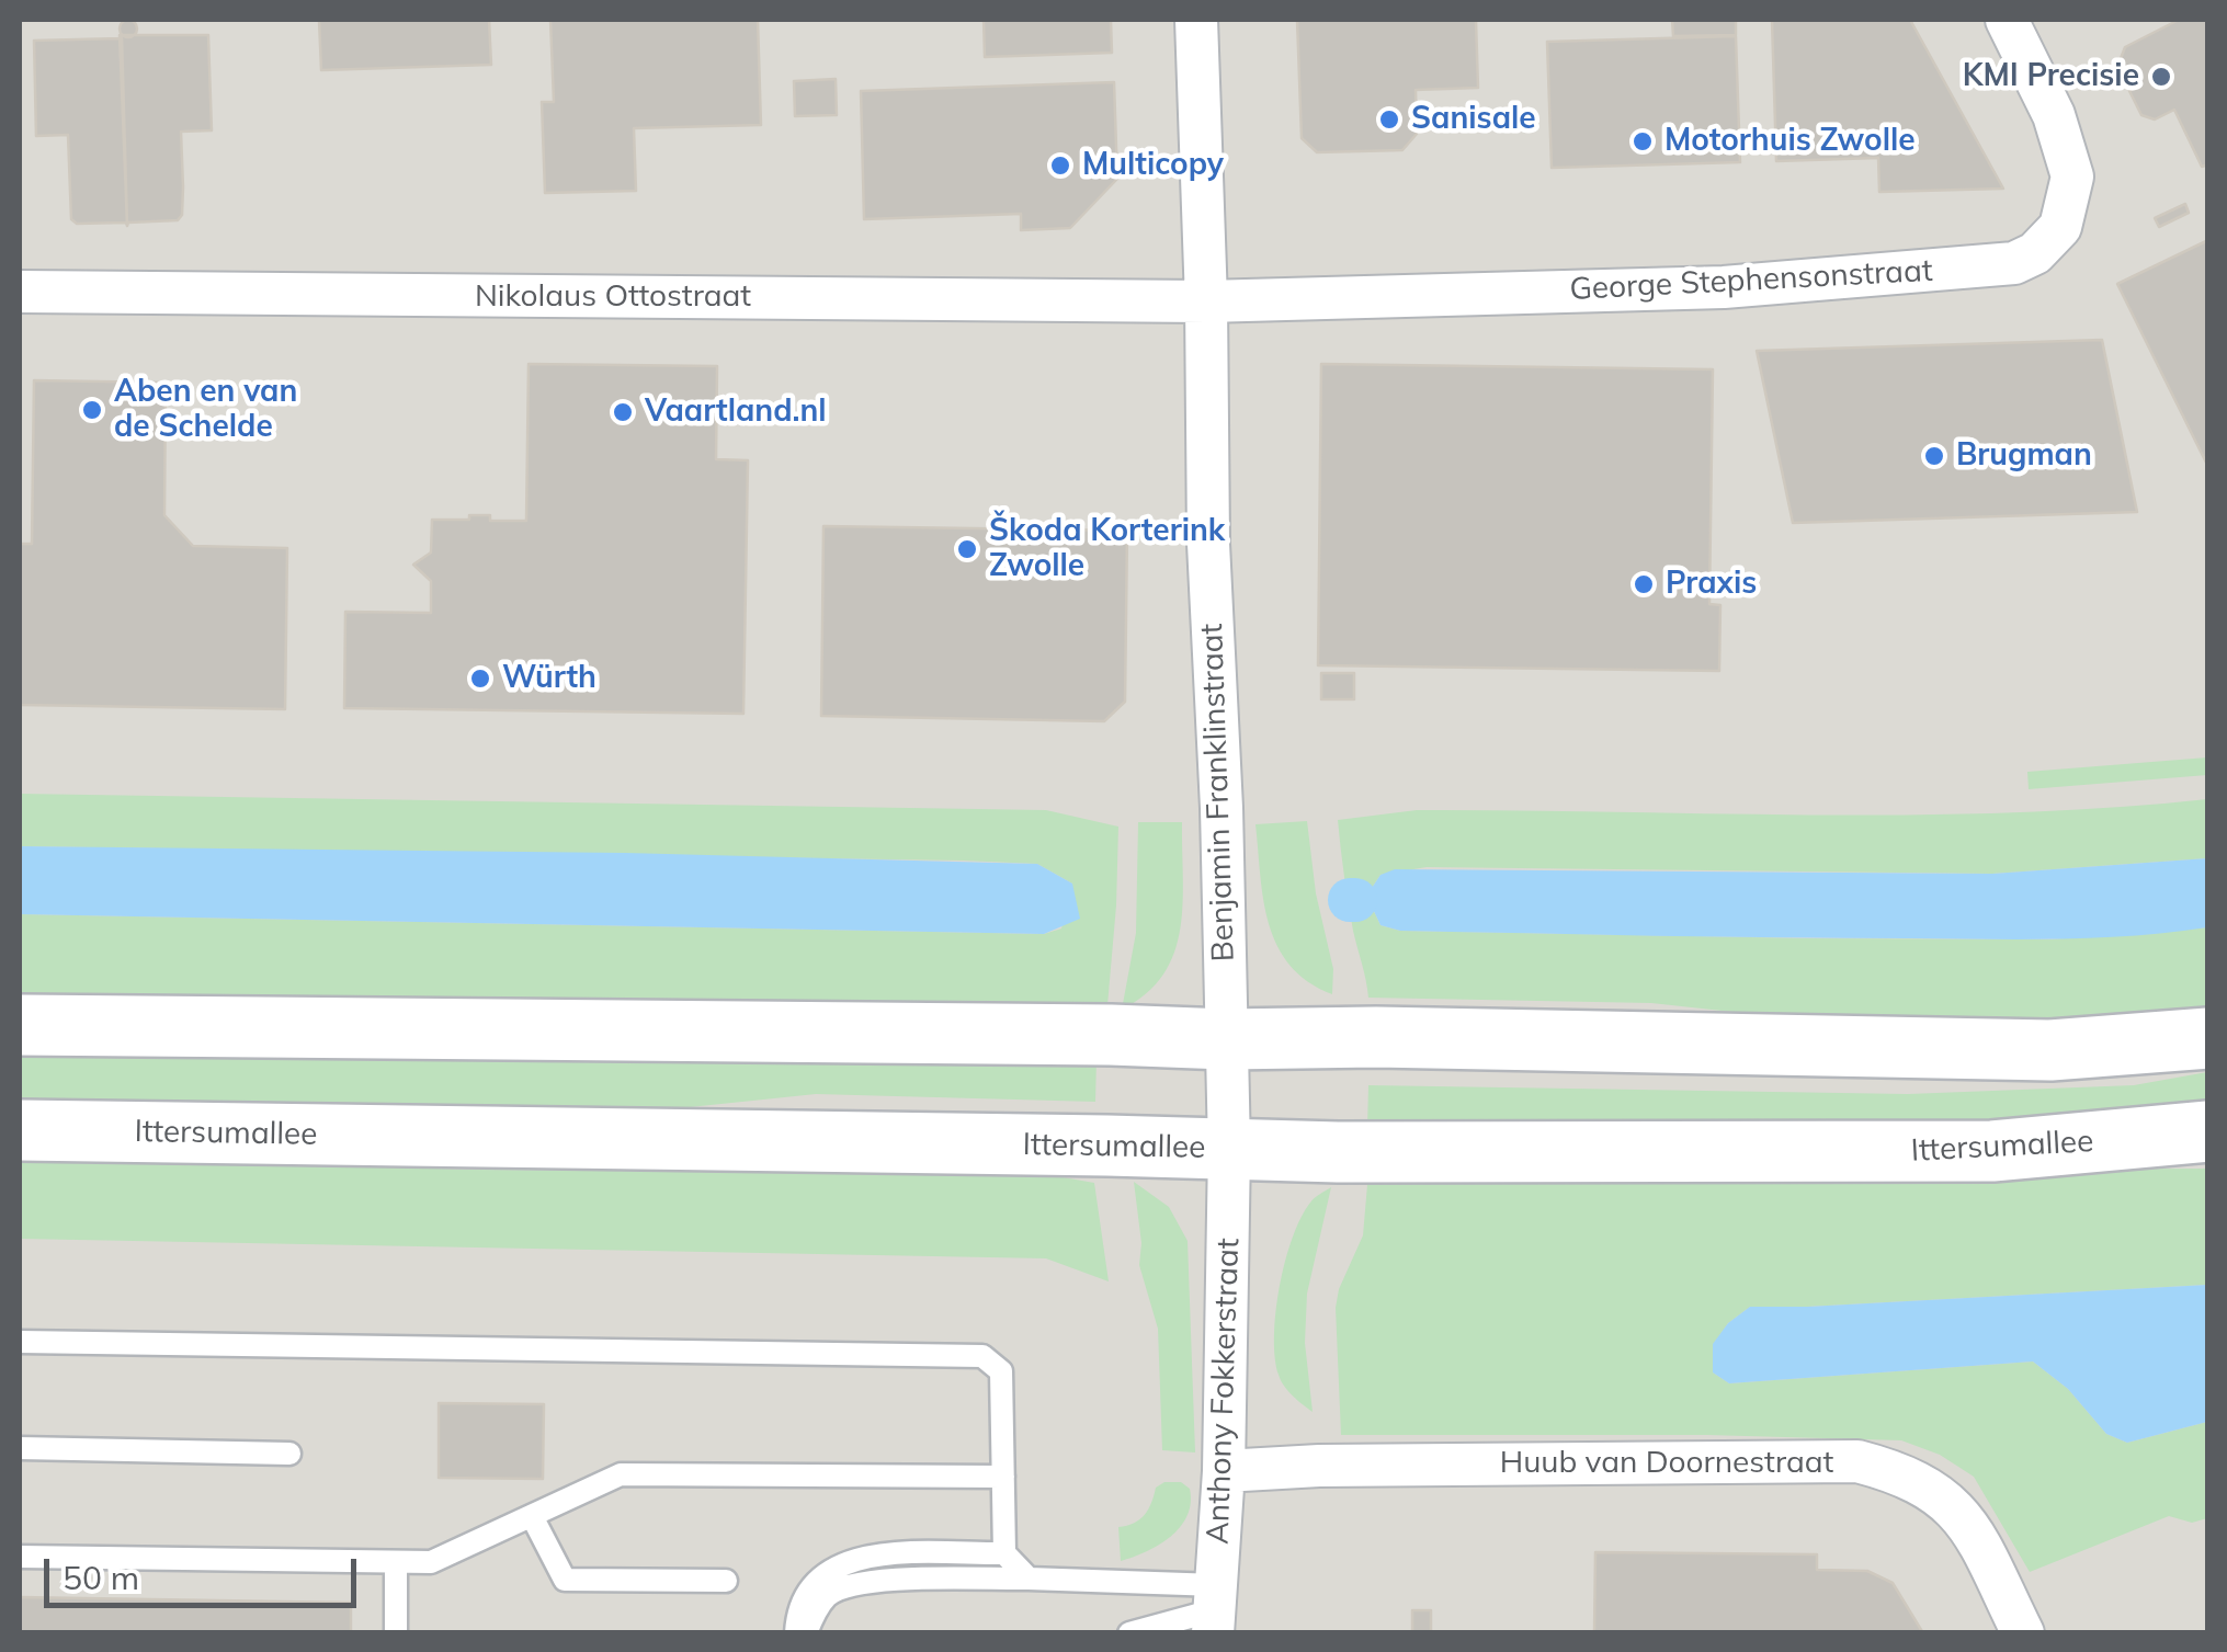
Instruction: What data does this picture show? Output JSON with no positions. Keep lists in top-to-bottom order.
{
  "streets": {
    "main road": ["Ittersumallee"],
    "street": [
      "George Stephensonstraat",
      "Nikolaus Ottostraat",
      "Benjamin Franklinstraat",
      "Anthony Fokkerstraat",
      "Huub van Doornestraat"
    ]
  },
  "crossings": [
    ["George Stephensonstraat", "Nikolaus Ottostraat"],
    ["George Stephensonstraat", "Benjamin Franklinstraat"],
    ["Nikolaus Ottostraat", "Benjamin Franklinstraat"],
    ["Benjamin Franklinstraat", "Ittersumallee"],
    ["Benjamin Franklinstraat", "Anthony Fokkerstraat"],
    ["Ittersumallee", "Anthony Fokkerstraat"],
    ["Anthony Fokkerstraat", "Huub van Doornestraat"]
  ],
  "places": [
    "KMI Precisie",
    "Sanisale",
    "Motorhuis Zwolle",
    "Multicopy",
    "Aben en van de Schelde",
    "Vaartland.nl",
    "Brugman",
    "Škoda Korterink Zwolle",
    "Praxis",
    "Würth"
  ],
  "scale_bar": "50 m"
}
